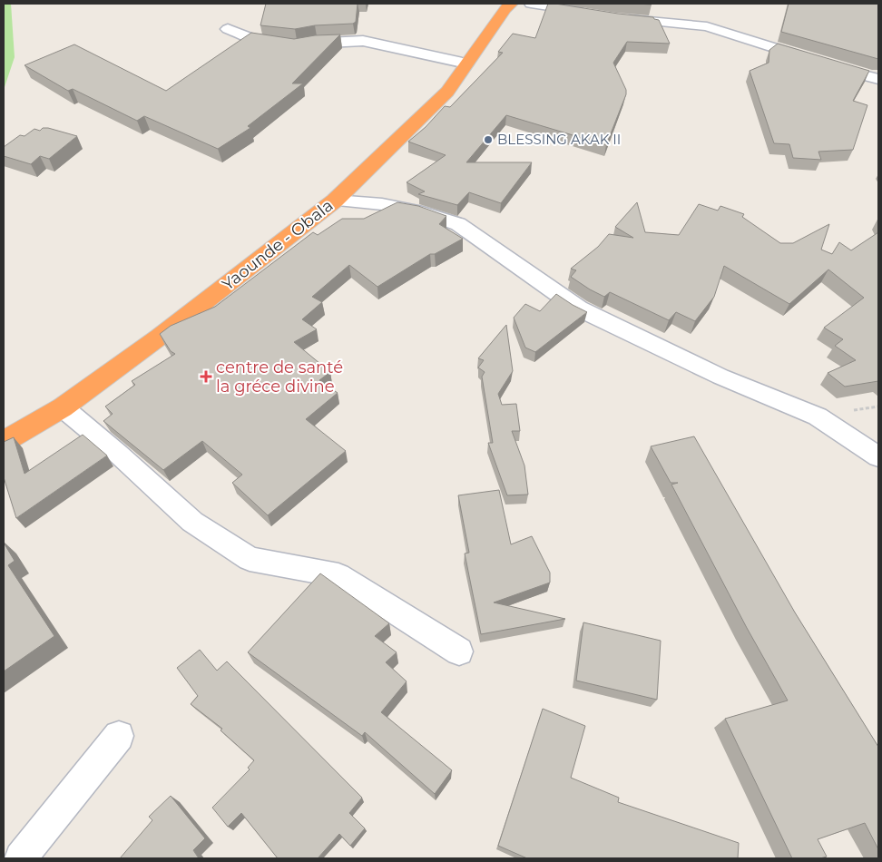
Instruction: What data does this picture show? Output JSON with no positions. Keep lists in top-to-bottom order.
{
  "streets": {
    "highway": ["Yaounde - Obala"]
  },
  "places": {
    "other": ["BLESSING AKAK II"],
    "health": ["centre de santé la gréce divine"]
  }
}
